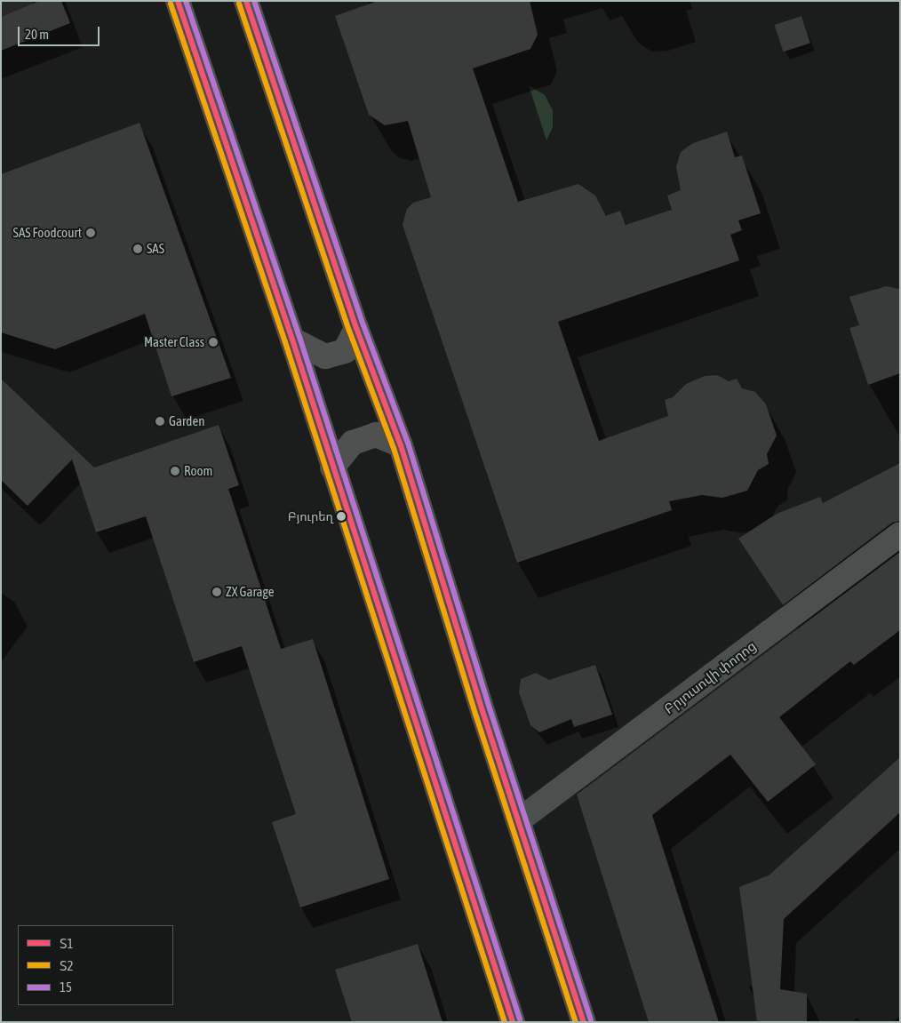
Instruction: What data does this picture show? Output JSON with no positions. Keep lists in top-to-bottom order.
{
  "streets": {
    "street": ["Բրյուսովի փողոց"]
  },
  "places": [
    "SAS Foodcourt",
    "SAS",
    "Master Class",
    "Garden",
    "Room",
    "Բյուրեղ",
    "ZX Garage"
  ],
  "lines": ["transit line Տ1", "transit line 15", "transit line Տ2"],
  "legend": ["Տ1", "Տ2", "15"],
  "scale_bar": "20 m"
}
